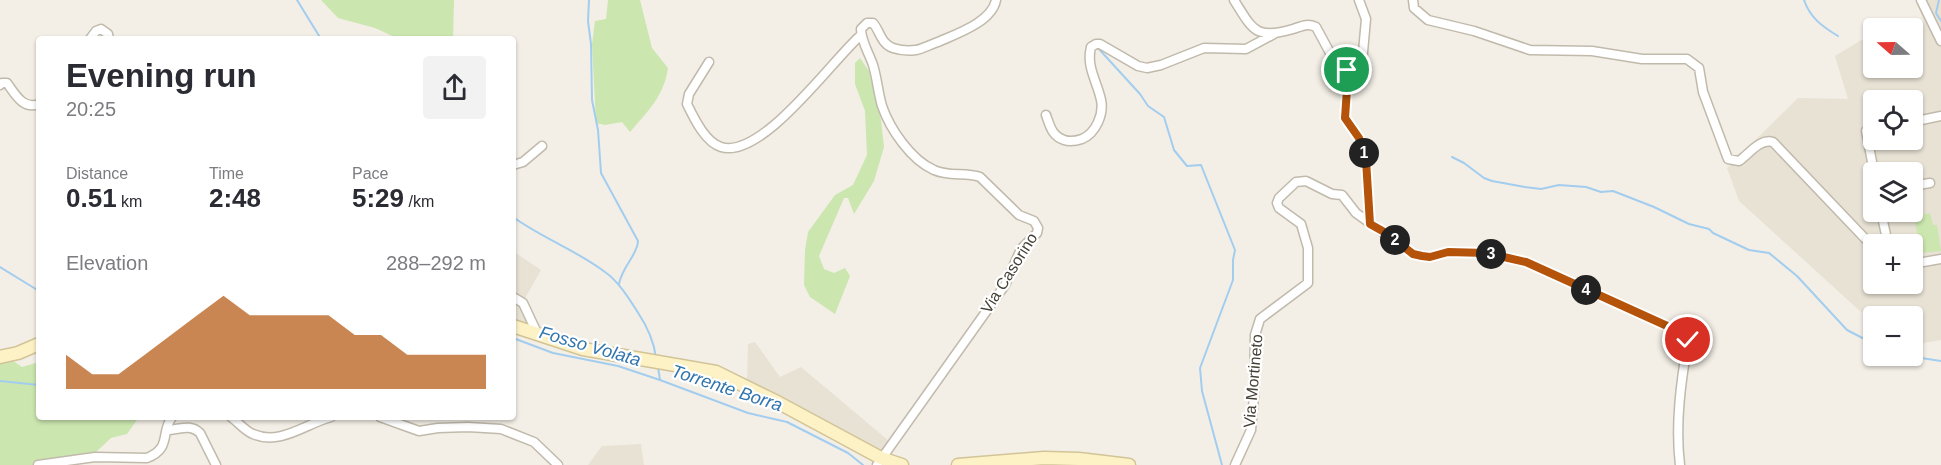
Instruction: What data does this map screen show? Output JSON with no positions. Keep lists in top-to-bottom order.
{
  "streets": {
    "street": ["Via Casorino", "Via Mortineto"]
  },
  "water": ["Fosso Volata", "Torrente Borra"],
  "north": "left",
  "page": {
    "map_buttons": ["+", "−"],
    "heading": ["Evening run", "20:25"],
    "pins": [
      "1",
      "2",
      "3",
      "4"
    ],
    "stats": [
      ["Distance", "0.51 km"],
      ["Time", "2:48"],
      ["Pace", "5:29 /km"]
    ],
    "chart": ["Elevation", "288–292 m"]
  }
}
